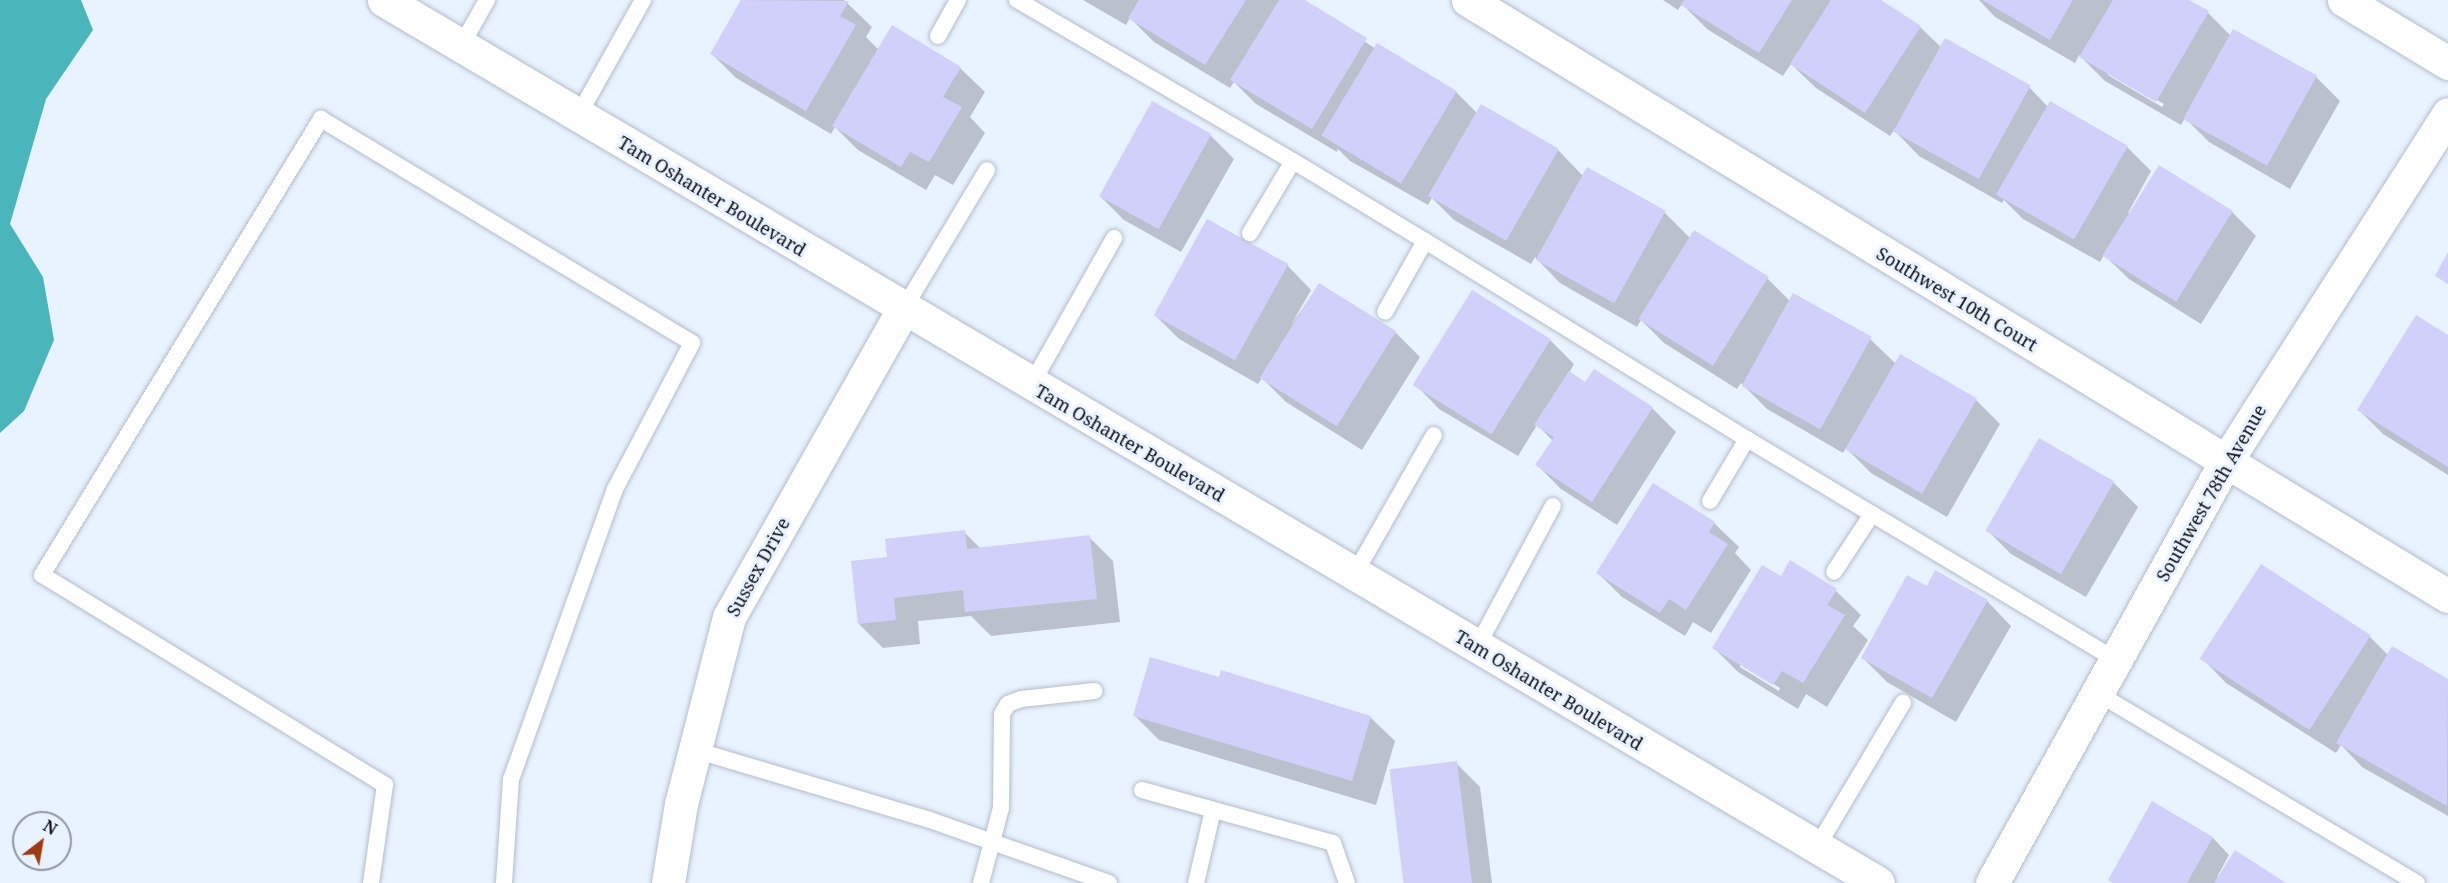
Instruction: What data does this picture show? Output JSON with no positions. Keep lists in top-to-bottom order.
{
  "streets": {
    "street": [
      "Tam Oshanter Boulevard",
      "Southwest 10th Court",
      "Southwest 78th Avenue",
      "Sussex Drive"
    ]
  },
  "crossings": [
    ["Tam Oshanter Boulevard", "Sussex Drive"],
    ["Southwest 10th Court", "Southwest 78th Avenue"]
  ],
  "north": "top right"
}
